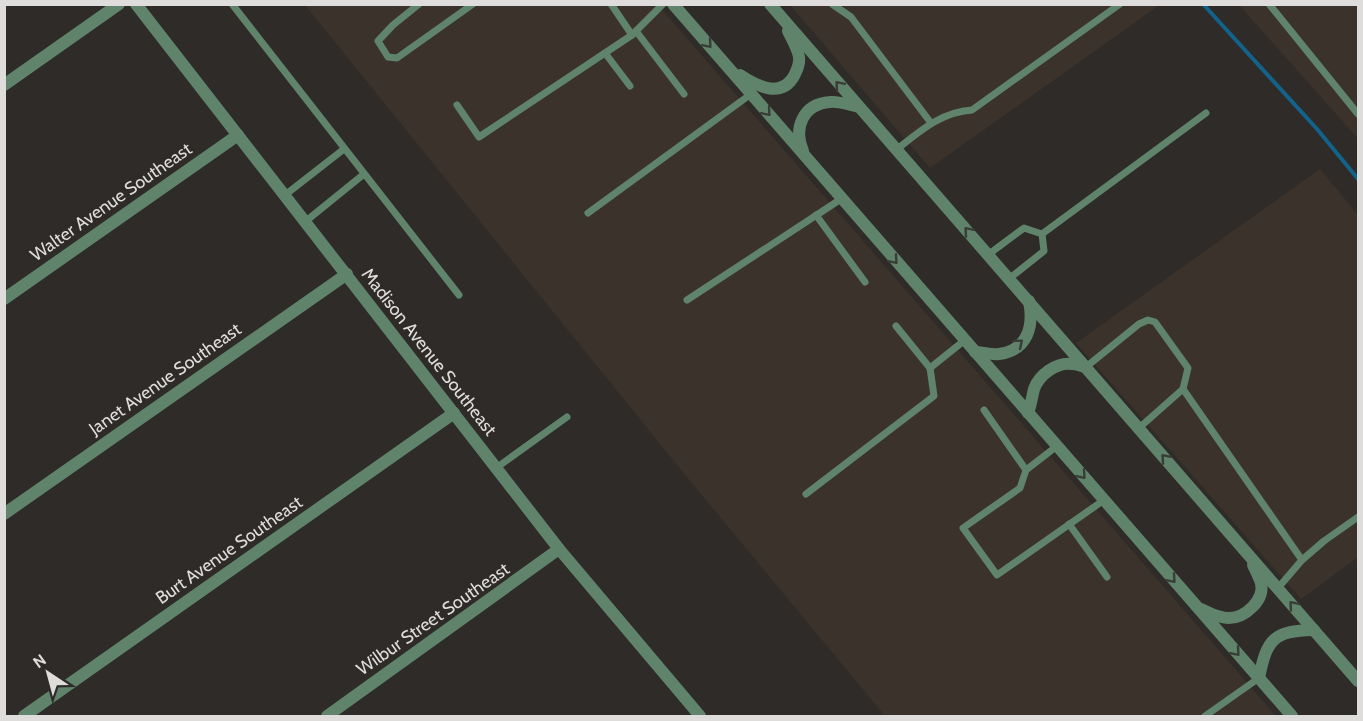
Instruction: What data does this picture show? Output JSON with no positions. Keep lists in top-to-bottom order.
{
  "streets": {
    "street": [
      "Walter Avenue Southeast",
      "Madison Avenue Southeast",
      "Janet Avenue Southeast",
      "Burt Avenue Southeast",
      "Wilbur Street Southeast"
    ]
  },
  "crossings": [
    ["Walter Avenue Southeast", "Madison Avenue Southeast"],
    ["Madison Avenue Southeast", "Janet Avenue Southeast"],
    ["Madison Avenue Southeast", "Burt Avenue Southeast"],
    ["Madison Avenue Southeast", "Wilbur Street Southeast"]
  ],
  "north": "top left"
}
